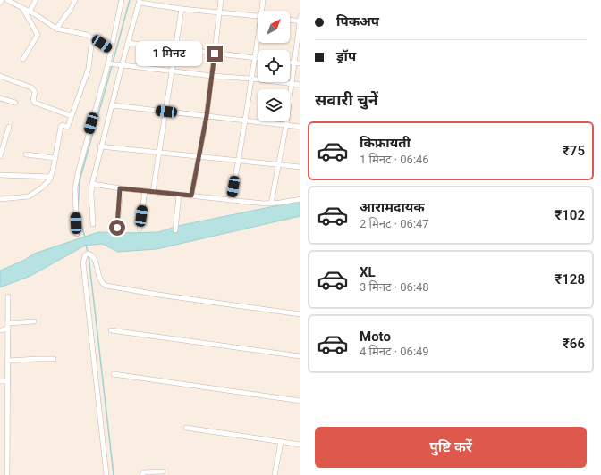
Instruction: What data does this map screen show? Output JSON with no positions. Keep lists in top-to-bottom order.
{
  "north": "top right",
  "page": {
    "banner": ["पिकअप", "ड्रॉप"],
    "bubble": "1 मिनट",
    "heading": "सवारी चुनें",
    "list": [
      {
        "name": "किफ़ायती",
        "note": "1 मिनट · 06:46",
        "value": "₹75"
      },
      {
        "name": "आरामदायक",
        "note": "2 मिनट · 06:47",
        "value": "₹102"
      },
      {
        "name": "XL",
        "note": "3 मिनट · 06:48",
        "value": "₹128"
      },
      {
        "name": "Moto",
        "note": "4 मिनट · 06:49",
        "value": "₹66"
      }
    ],
    "buttons": "पुष्टि करें"
  }
}
